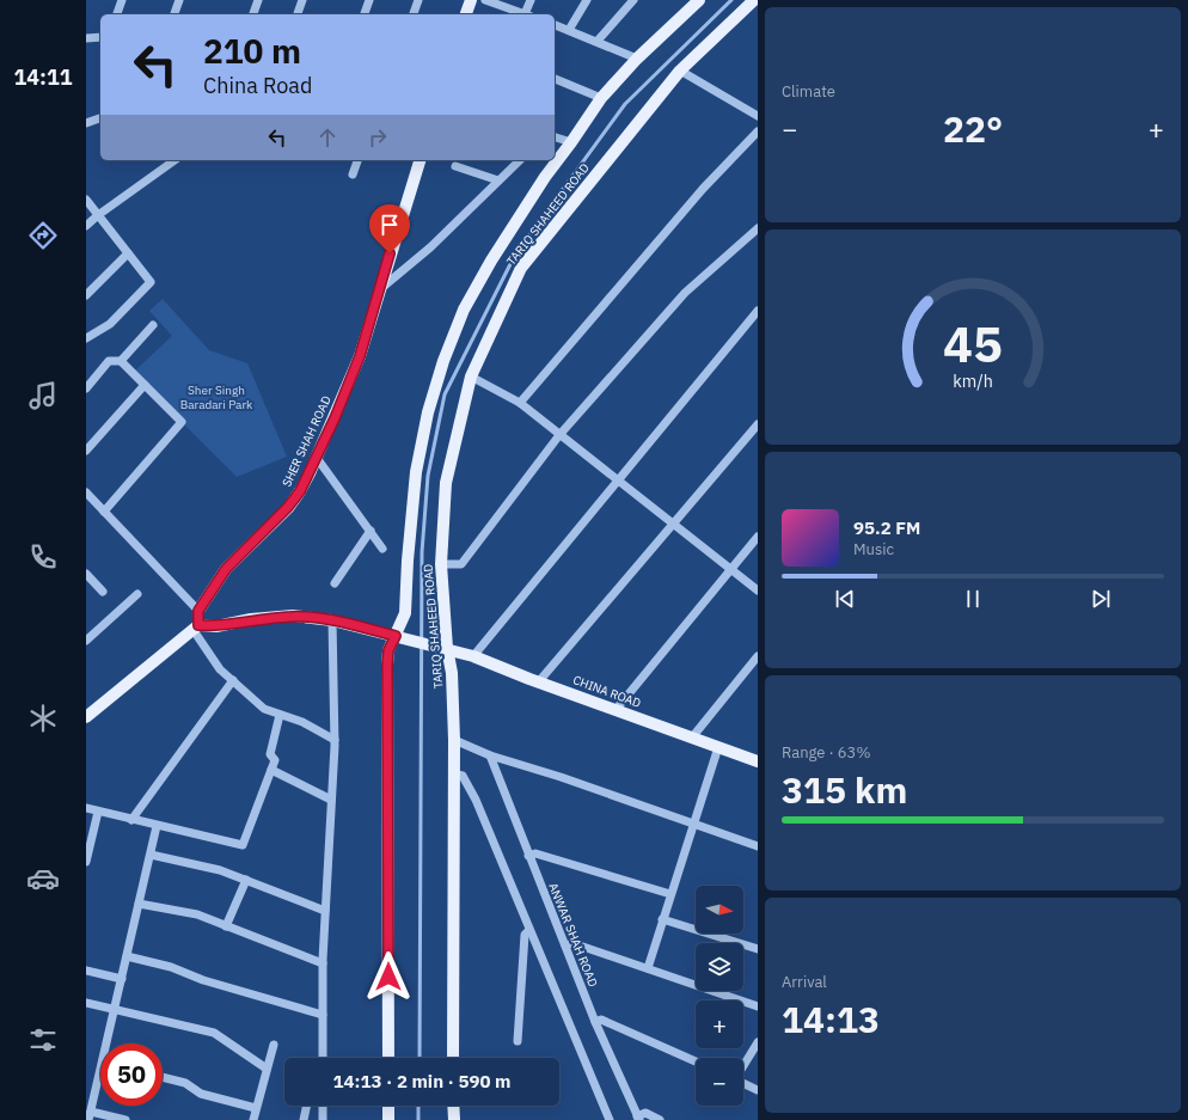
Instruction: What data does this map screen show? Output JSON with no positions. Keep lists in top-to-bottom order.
{
  "streets": {
    "main road": ["TARIQ SHAHEED ROAD", "SHER SHAH ROAD", "CHINA ROAD"],
    "street": ["ANWAR SHAH ROAD"]
  },
  "crossings": [
    ["TARIQ SHAHEED ROAD", "CHINA ROAD"]
  ],
  "parks": ["Sher Singh Baradari Park"],
  "north": "right",
  "page": {
    "tabs": "14:11",
    "tile": [
      "Climate",
      ["Range · 63%", "315 km"],
      ["Arrival", "14:13"]
    ],
    "turn": ["210 m", "China Road"],
    "heat": ["−", "22°", "+"],
    "song": ["95.2 FM", "Music"],
    "map_buttons": ["+", "−"],
    "limit": "50",
    "trip": "14:13 · 2 min · 590 m",
    "gauge": ["45", "km/h"]
  }
}
